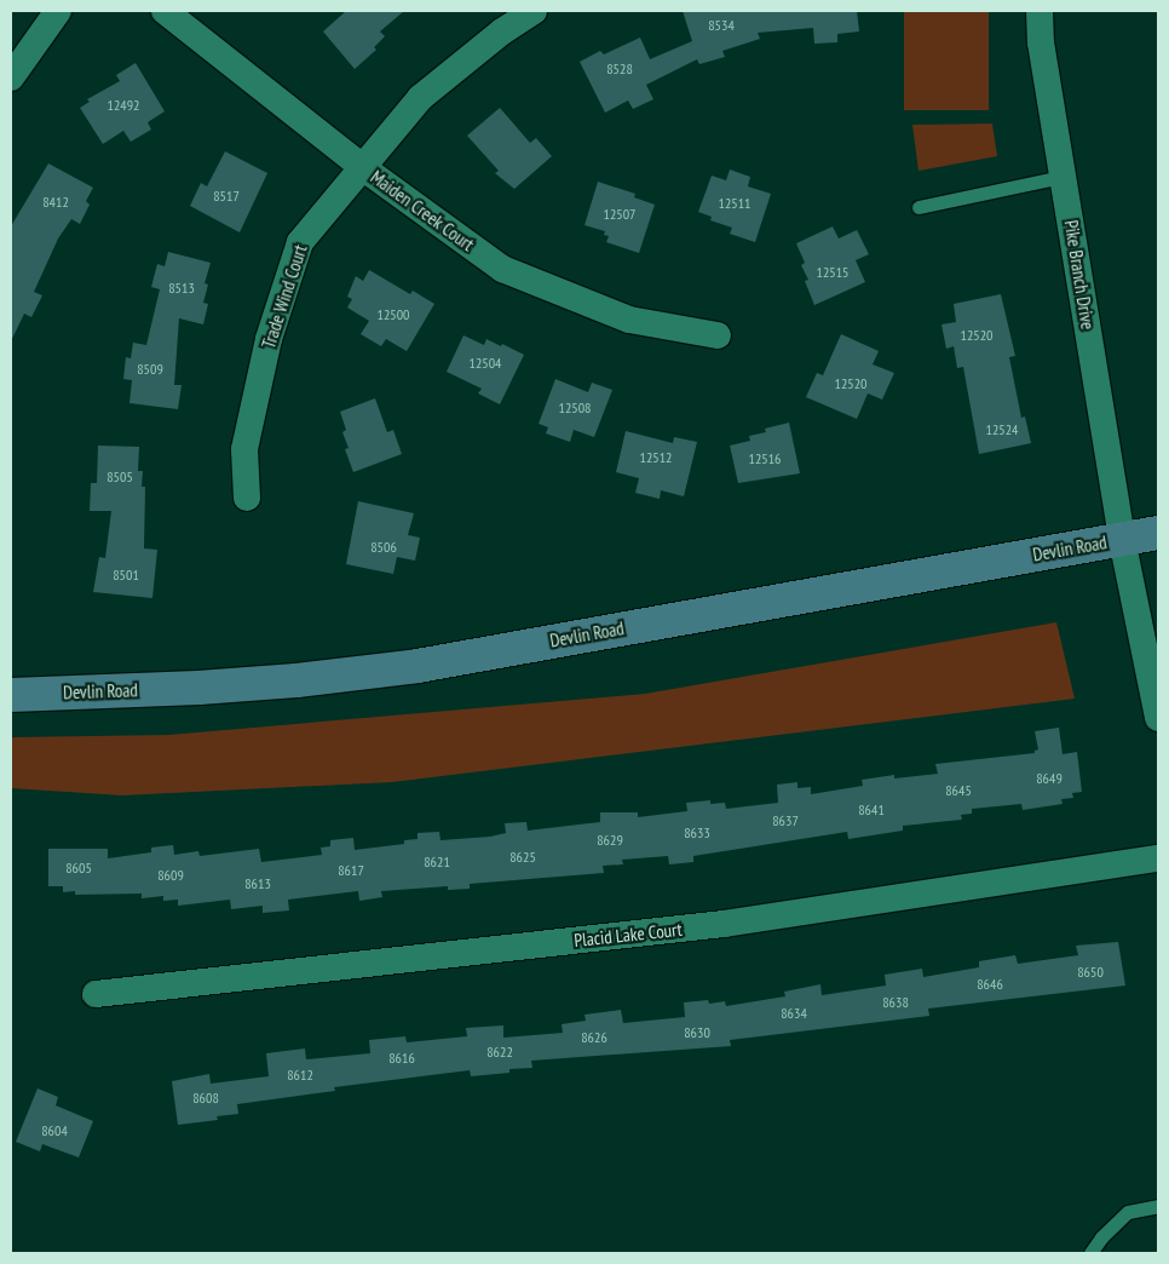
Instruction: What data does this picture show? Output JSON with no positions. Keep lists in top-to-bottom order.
{
  "streets": {
    "main road": ["Devlin Road"],
    "street": [
      "Maiden Creek Court",
      "Pike Branch Drive",
      "Trade Wind Court",
      "Placid Lake Court"
    ]
  },
  "crossings": [
    ["Maiden Creek Court", "Trade Wind Court"],
    ["Pike Branch Drive", "Devlin Road"]
  ],
  "house_numbers": [
    "8534",
    "8528",
    "12492",
    "8517",
    "8412",
    "12511",
    "12507",
    "12515",
    "8513",
    "12500",
    "12520",
    "12504",
    "8509",
    "12520",
    "12508",
    "12524",
    "12512",
    "12516",
    "8505",
    "8506",
    "8501",
    "8649",
    "8645",
    "8641",
    "8637",
    "8633",
    "8629",
    "8625",
    "8621",
    "8605",
    "8617",
    "8609",
    "8613",
    "8650",
    "8646",
    "8638",
    "8634",
    "8630",
    "8626",
    "8622",
    "8616",
    "8612",
    "8608",
    "8604"
  ]
}
